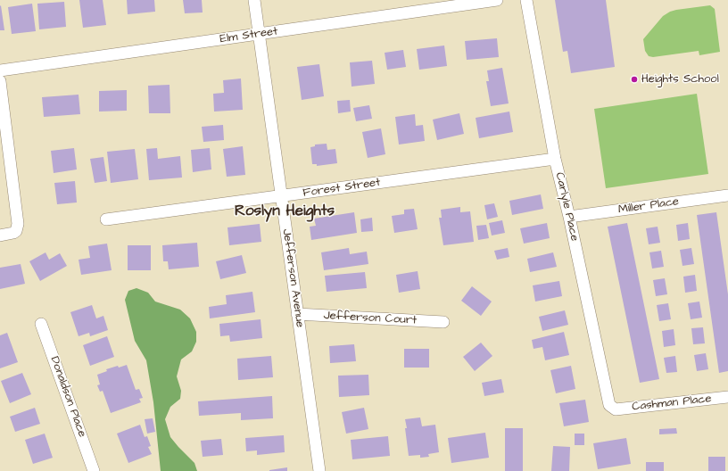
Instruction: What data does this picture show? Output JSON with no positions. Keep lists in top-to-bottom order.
{
  "streets": {
    "street": [
      "Elm Street",
      "Forest Street",
      "Miller Place",
      "Carlyle Place",
      "Jefferson Avenue",
      "Jefferson Court",
      "Donaldson Place",
      "Cashman Place"
    ]
  },
  "crossings": [
    ["Elm Street", "Jefferson Avenue"],
    ["Forest Street", "Carlyle Place"],
    ["Forest Street", "Jefferson Avenue"],
    ["Miller Place", "Carlyle Place"],
    ["Carlyle Place", "Cashman Place"],
    ["Jefferson Avenue", "Jefferson Court"]
  ],
  "districts": ["Roslyn Heights"],
  "places": ["Heights School"]
}
